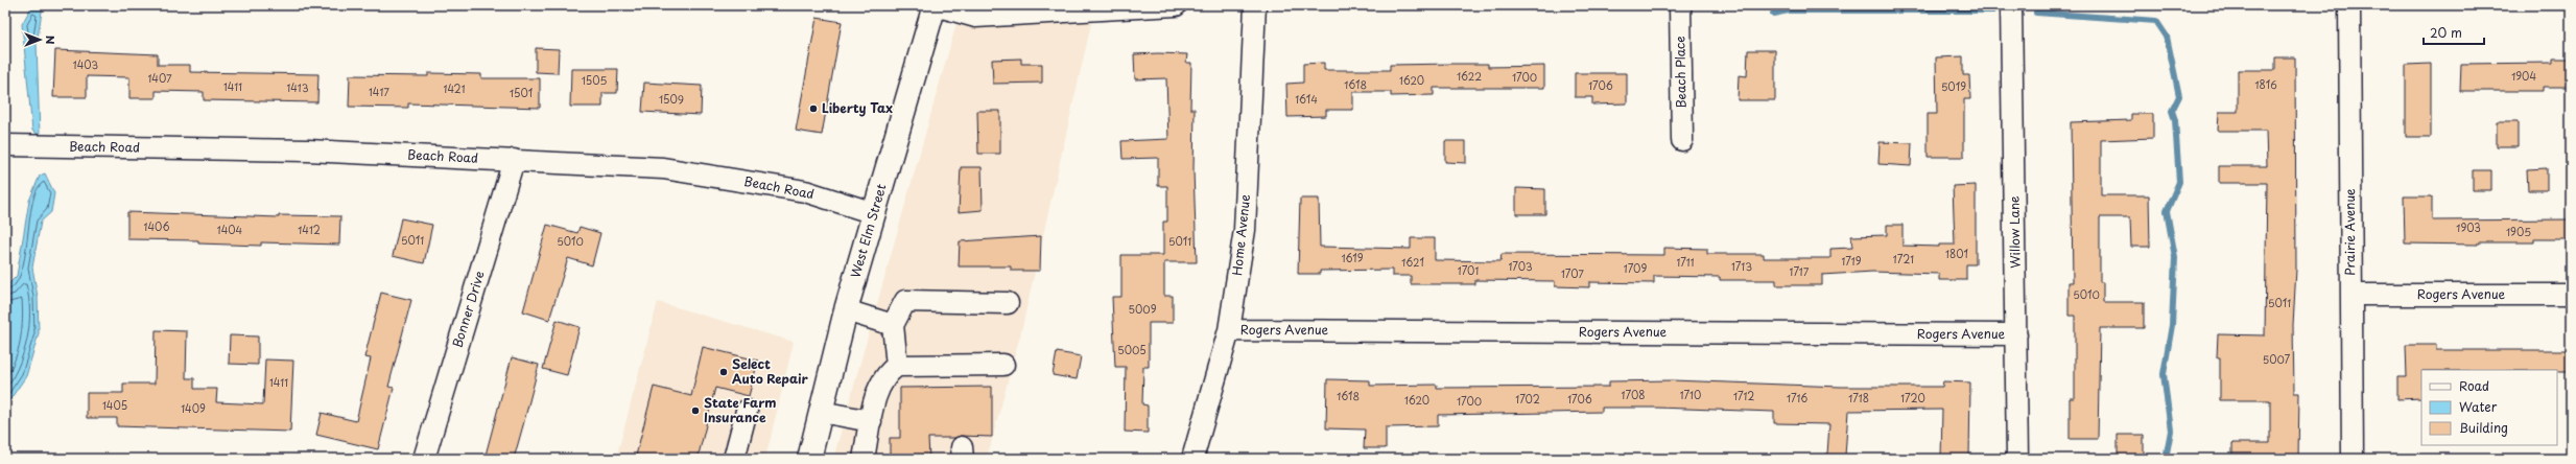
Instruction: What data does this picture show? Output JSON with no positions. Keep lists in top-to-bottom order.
{
  "streets": {
    "main road": ["West Elm Street"],
    "street": [
      "Beach Place",
      "Beach Road",
      "Willow Lane",
      "Prairie Avenue",
      "Home Avenue",
      "Rogers Avenue",
      "Bonner Drive"
    ]
  },
  "crossings": [
    ["Beach Road", "West Elm Street"],
    ["Beach Road", "Bonner Drive"],
    ["Willow Lane", "Rogers Avenue"],
    ["Prairie Avenue", "Rogers Avenue"],
    ["Home Avenue", "Rogers Avenue"]
  ],
  "places": ["Liberty Tax", "Select Auto Repair", "State Farm Insurance"],
  "house_numbers": [
    "1403",
    "1622",
    "1904",
    "1700",
    "1407",
    "1505",
    "1620",
    "1618",
    "1816",
    "1706",
    "1411",
    "5019",
    "1413",
    "1421",
    "1417",
    "1501",
    "1509",
    "1614",
    "1406",
    "1903",
    "1404",
    "1412",
    "1905",
    "5011",
    "5010",
    "5011",
    "1801",
    "1619",
    "1721",
    "1719",
    "1621",
    "1711",
    "1703",
    "1713",
    "1709",
    "1701",
    "1717",
    "1707",
    "5010",
    "5011",
    "5009",
    "5005",
    "5007",
    "1411",
    "1708",
    "1710",
    "1618",
    "1712",
    "1716",
    "1718",
    "1720",
    "1702",
    "1706",
    "1620",
    "1700",
    "1405",
    "1409"
  ],
  "legend": ["Road", "Water", "Building"],
  "scale_bar": "20 m",
  "north": "right"
}
